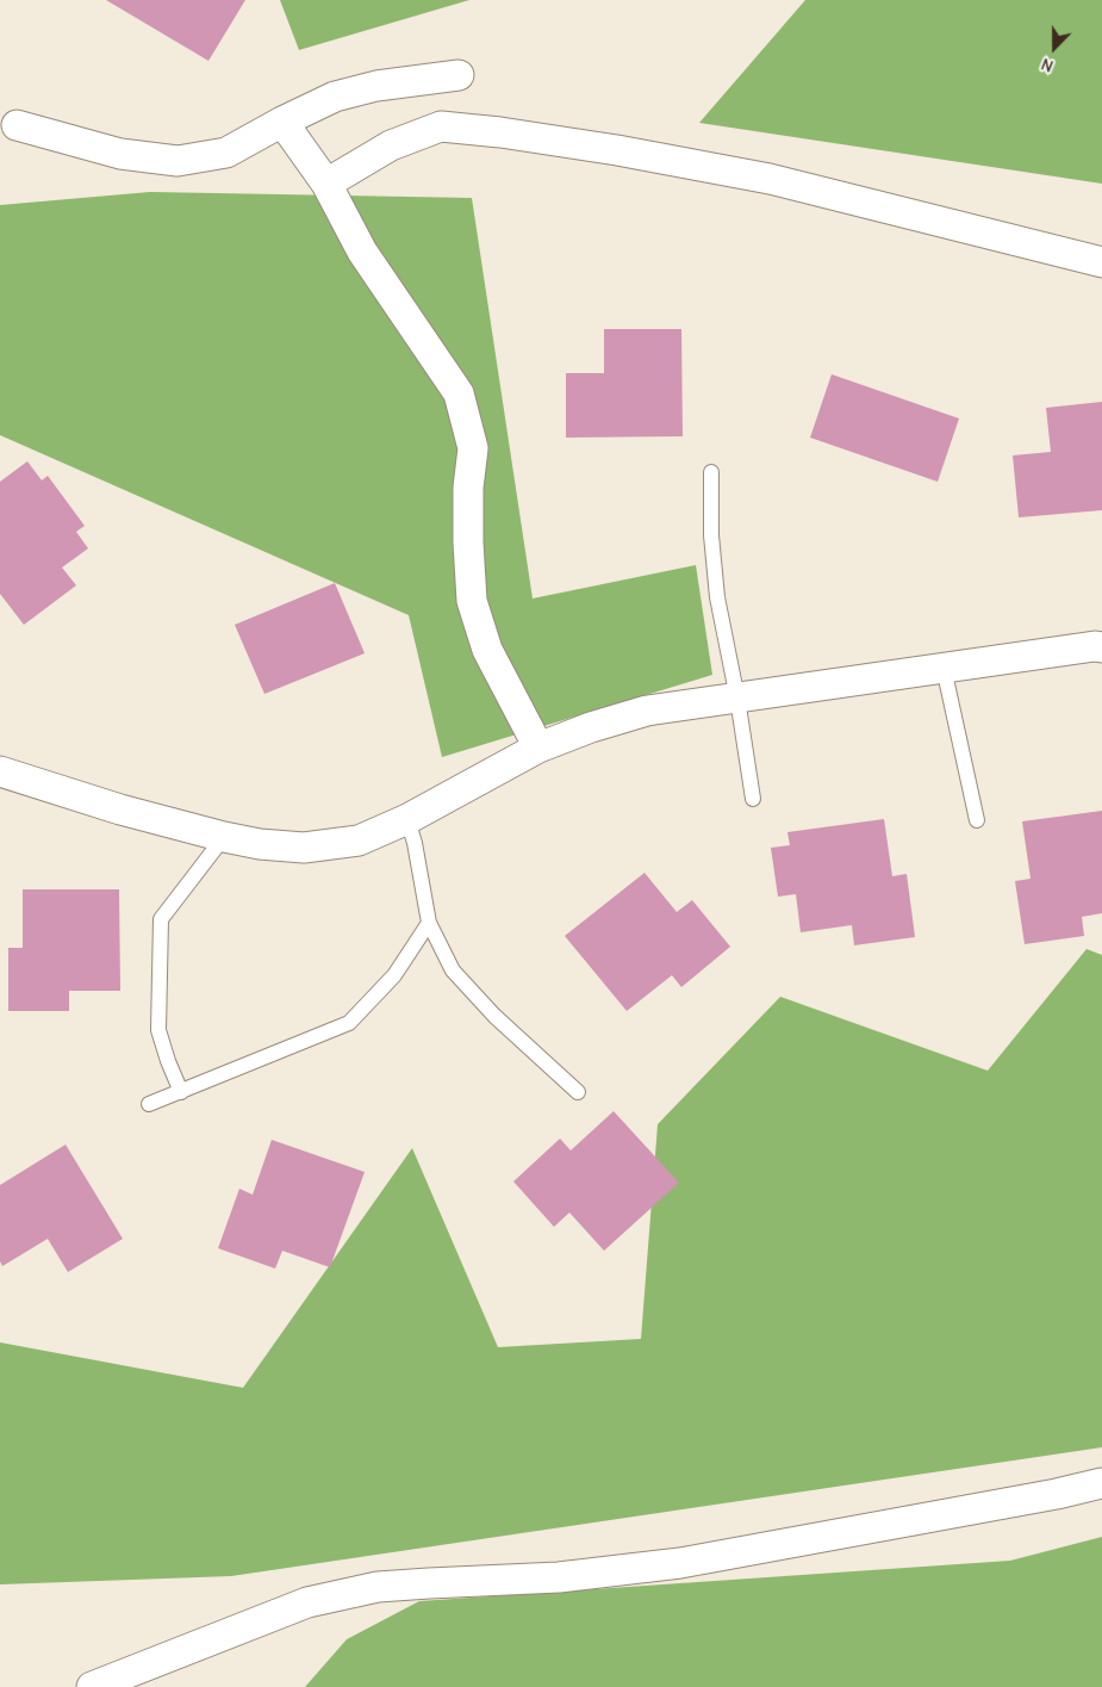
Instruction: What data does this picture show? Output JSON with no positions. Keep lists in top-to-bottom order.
{
  "north": "bottom"
}
